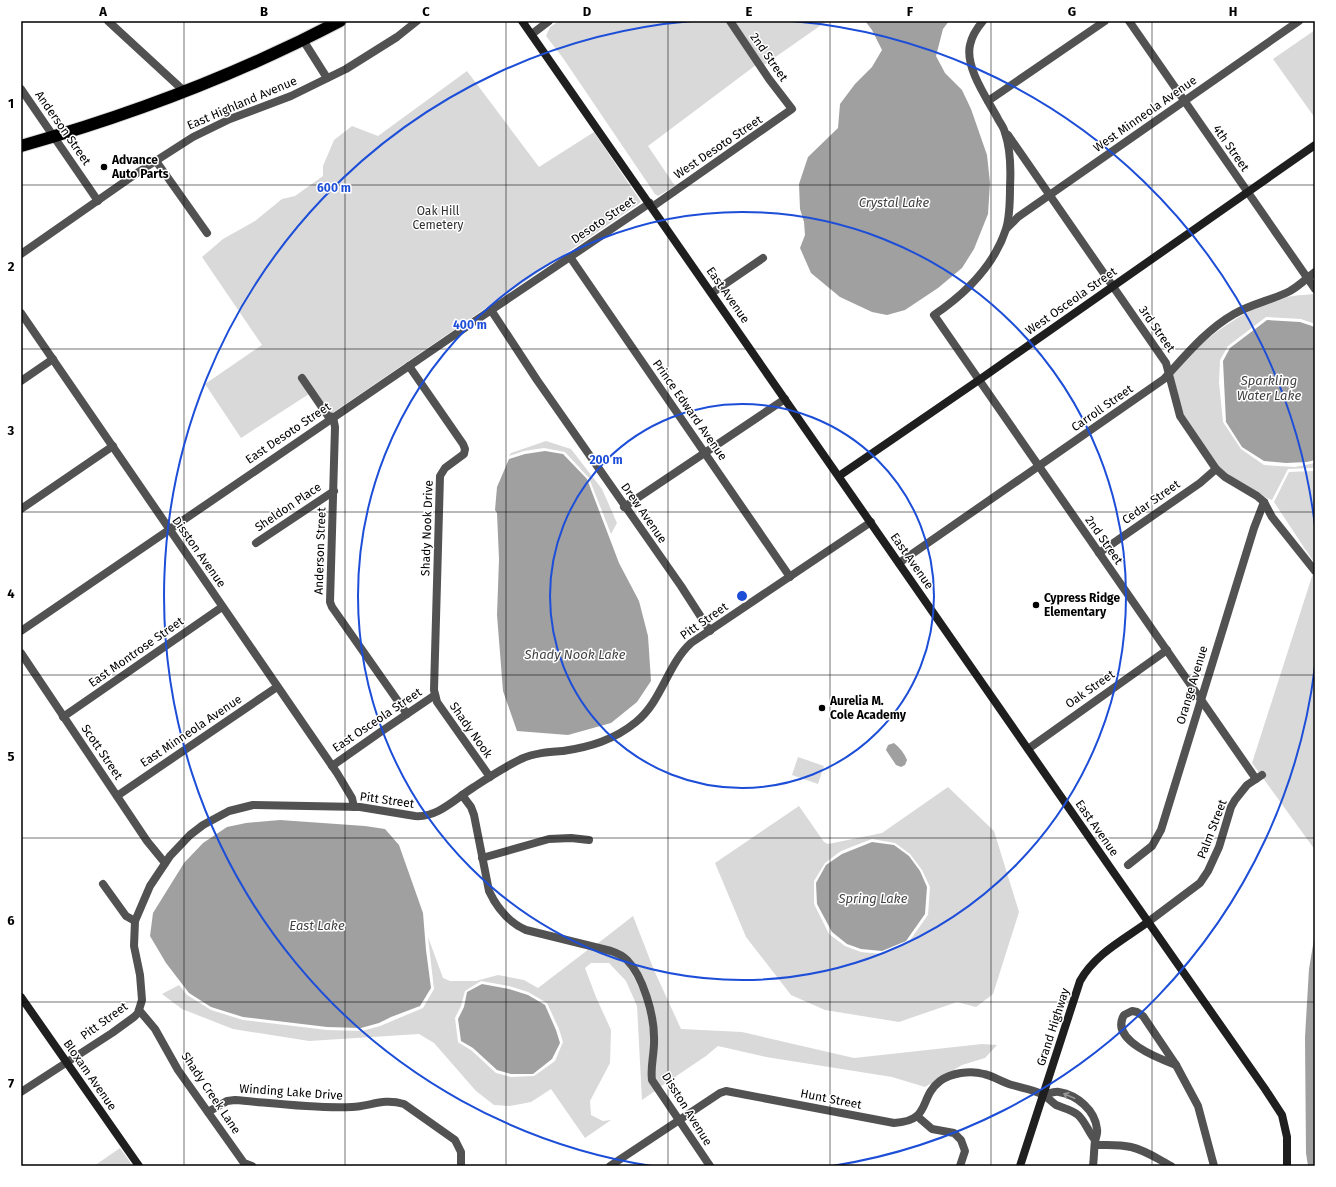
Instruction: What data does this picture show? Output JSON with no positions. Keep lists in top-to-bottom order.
{
  "streets": {
    "street": [
      "2nd Street",
      "East Highland Avenue",
      "West Minneola Avenue",
      "Anderson Street",
      "West Desoto Street",
      "4th Street",
      "Desoto Street",
      "East Avenue",
      "West Osceola Street",
      "3rd Street",
      "Carroll Street",
      "Prince Edward Avenue",
      "East Desoto Street",
      "Cedar Street",
      "Sheldon Place",
      "Drew Avenue",
      "Shady Nook Drive",
      "Disston Avenue",
      "Pitt Street",
      "East Montrose Street",
      "Orange Avenue",
      "Oak Street",
      "East Osceola Street",
      "Shady Nook",
      "East Minneola Avenue",
      "Scott Street",
      "Palm Street",
      "Grand Highway",
      "Bloxam Avenue",
      "Winding Lake Drive",
      "Shady Creek Lane",
      "Hunt Street"
    ]
  },
  "crossings": [
    ["2nd Street", "West Minneola Avenue"],
    ["2nd Street", "West Desoto Street"],
    ["2nd Street", "West Osceola Street"],
    ["2nd Street", "Carroll Street"],
    ["2nd Street", "Cedar Street"],
    ["2nd Street", "Orange Avenue"],
    ["2nd Street", "Oak Street"],
    ["2nd Street", "Palm Street"],
    ["East Highland Avenue", "Anderson Street"],
    ["West Minneola Avenue", "4th Street"],
    ["West Minneola Avenue", "3rd Street"],
    ["Anderson Street", "East Desoto Street"],
    ["Anderson Street", "Sheldon Place"],
    ["Anderson Street", "East Osceola Street"],
    ["West Desoto Street", "Desoto Street"],
    ["West Desoto Street", "East Avenue"],
    ["4th Street", "West Osceola Street"],
    ["4th Street", "Carroll Street"],
    ["Desoto Street", "East Avenue"],
    ["Desoto Street", "Prince Edward Avenue"],
    ["Desoto Street", "East Desoto Street"],
    ["East Avenue", "West Osceola Street"],
    ["East Avenue", "Carroll Street"],
    ["East Avenue", "Pitt Street"],
    ["East Avenue", "Oak Street"],
    ["East Avenue", "Palm Street"],
    ["East Avenue", "Grand Highway"],
    ["West Osceola Street", "3rd Street"],
    ["3rd Street", "Carroll Street"],
    ["3rd Street", "Cedar Street"],
    ["3rd Street", "Orange Avenue"],
    ["Prince Edward Avenue", "East Desoto Street"],
    ["Prince Edward Avenue", "Pitt Street"],
    ["East Desoto Street", "Drew Avenue"],
    ["East Desoto Street", "Shady Nook Drive"],
    ["East Desoto Street", "Disston Avenue"],
    ["Drew Avenue", "Pitt Street"],
    ["Shady Nook Drive", "East Osceola Street"],
    ["Shady Nook Drive", "Shady Nook"],
    ["Disston Avenue", "Pitt Street"],
    ["Disston Avenue", "East Montrose Street"],
    ["Disston Avenue", "East Osceola Street"],
    ["Disston Avenue", "East Minneola Avenue"],
    ["Disston Avenue", "Hunt Street"],
    ["Pitt Street", "Shady Nook"],
    ["Pitt Street", "Scott Street"],
    ["Pitt Street", "Bloxam Avenue"],
    ["Pitt Street", "Shady Creek Lane"],
    ["East Montrose Street", "Scott Street"],
    ["East Osceola Street", "Shady Nook"],
    ["East Minneola Avenue", "Scott Street"],
    ["Palm Street", "Grand Highway"],
    ["Winding Lake Drive", "Shady Creek Lane"]
  ],
  "water": [
    "Crystal Lake",
    "Sparkling Water Lake",
    "Shady Nook Lake",
    "Spring Lake",
    "East Lake"
  ],
  "parks": ["Oak Hill Cemetery"],
  "places": ["Advance Auto Parts", "Cypress Ridge Elementary", "Aurelia M. Cole Academy"],
  "grid": {
    "columns": [
      "A",
      "B",
      "C",
      "D",
      "E",
      "F",
      "G",
      "H"
    ],
    "rows": [
      "1",
      "2",
      "3",
      "4",
      "5",
      "6",
      "7"
    ]
  },
  "rings": ["600 m", "400 m", "200 m"]
}
